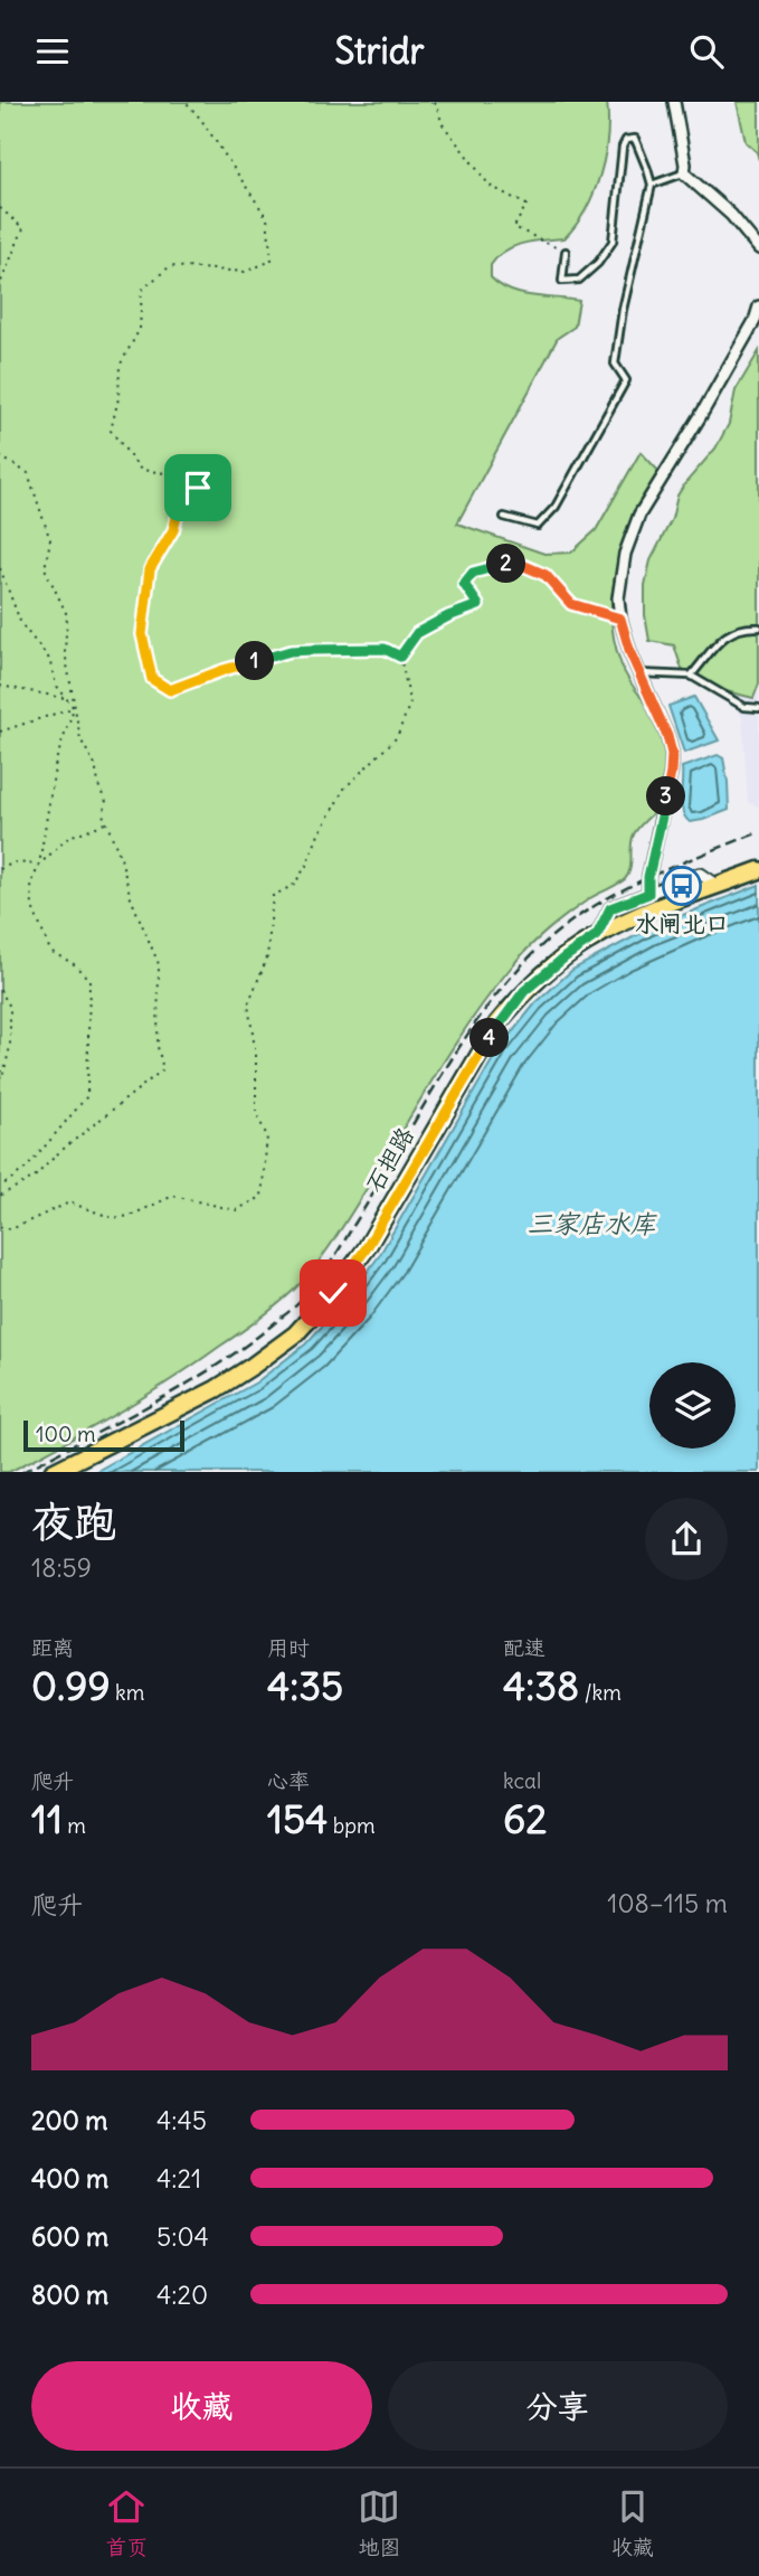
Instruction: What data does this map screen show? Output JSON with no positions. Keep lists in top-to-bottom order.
{
  "streets": {
    "main road": ["石担路"]
  },
  "water": ["三家店水库"],
  "places": {
    "bus stop": ["水闸北口"]
  },
  "scale_bar": "100 m",
  "page": {
    "header": "Stridr",
    "pins": [
      "2",
      "1",
      "3",
      "4"
    ],
    "scale": "100 m",
    "heading": ["夜跑", "18:59"],
    "stats": [
      ["距离", "0.99 km"],
      ["用时", "4:35"],
      ["配速", "4:38 /km"],
      ["爬升", "11 m"],
      ["心率", "154 bpm"],
      ["kcal", "62"]
    ],
    "chart": ["爬升", "108–115 m"],
    "list": [
      {
        "name": "200 m",
        "note": "4:45"
      },
      {
        "name": "400 m",
        "note": "4:21"
      },
      {
        "name": "600 m",
        "note": "5:04"
      },
      {
        "name": "800 m",
        "note": "4:20"
      }
    ],
    "buttons": ["收藏", "分享"],
    "tabs": ["首页", "地图", "收藏"]
  }
}
